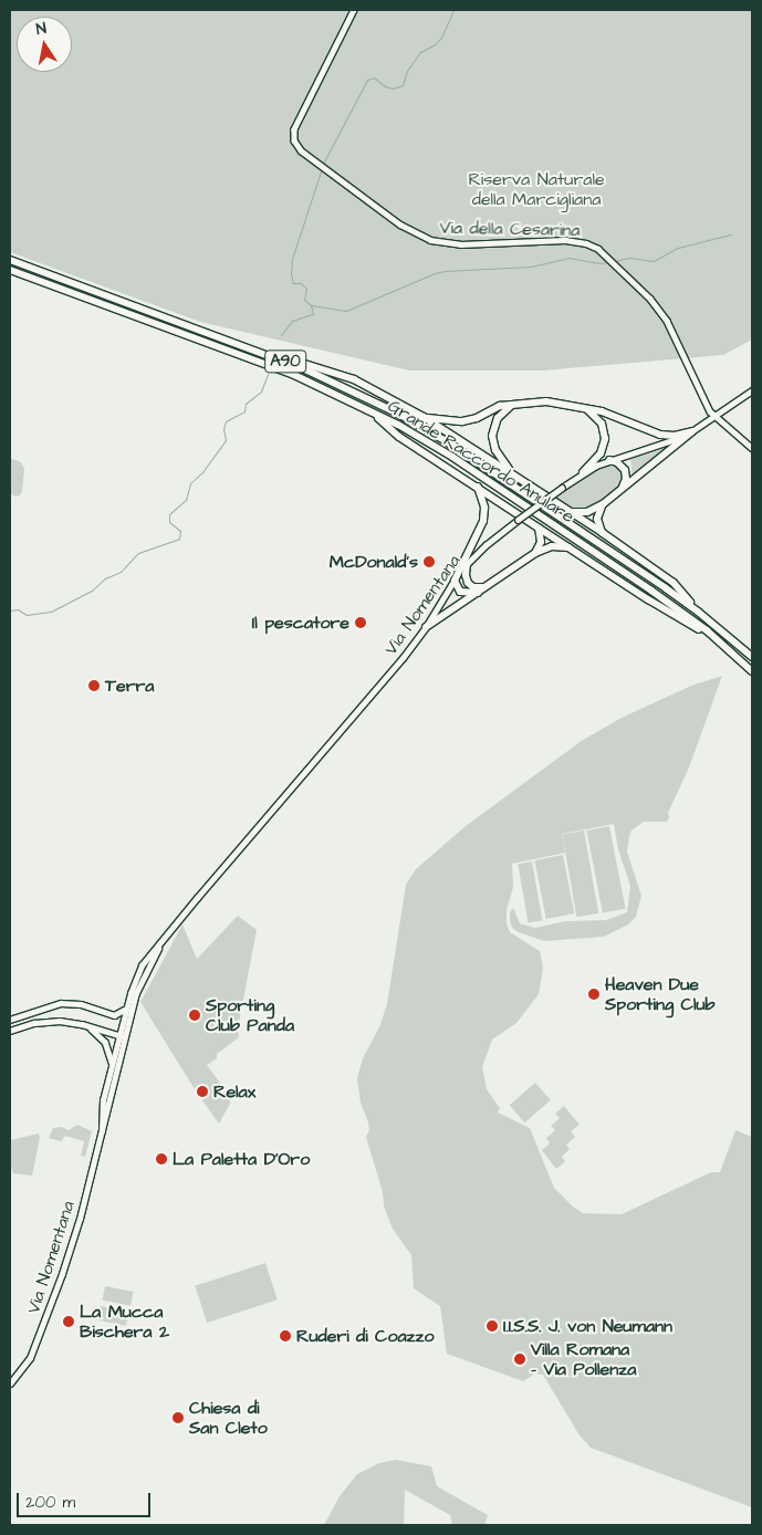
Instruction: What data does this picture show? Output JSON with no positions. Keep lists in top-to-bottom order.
{
  "streets": {
    "highway": ["A90", "Grande Raccordo Anulare"],
    "main road": ["Via della Cesarina", "Via Nomentana"]
  },
  "crossings": [
    ["Via della Cesarina", "Via Nomentana"]
  ],
  "parks": ["Riserva Naturale della Marcigliana"],
  "places": [
    "McDonald's",
    "Il pescatore",
    "Terra",
    "Heaven Due Sporting Club",
    "Sporting Club Panda",
    "Relax",
    "La Paletta D'Oro",
    "La Mucca Bischera 2",
    "I.I.S.S. J. von Neumann",
    "Ruderi di Coazzo",
    "Villa Romana - Via Pollenza",
    "Chiesa di San Cleto"
  ],
  "scale_bar": "200 m",
  "north": "top"
}
